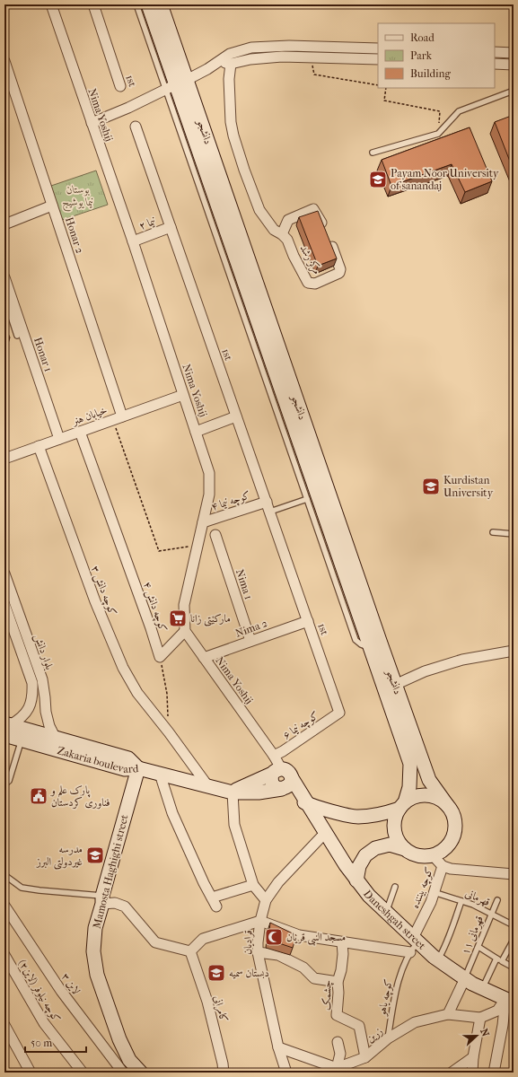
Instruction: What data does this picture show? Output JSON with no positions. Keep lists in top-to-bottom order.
{
  "streets": {
    "street": [
      "1st",
      "Nima Yoshij",
      "دانشجو",
      "نیما ۲",
      "Honar 2",
      "مرکز رشد",
      "Honar 1",
      "خیابان هنر",
      "کوچه نیما ۴",
      "Nima 1",
      "کوچه دانش ۳",
      "کوچه دانش ۴",
      "Nima 2",
      "بلوار دانش",
      "کوچه نیما ۶",
      "Zakaria boulevard",
      "Mamosta Haghighi street",
      "کوچه بیننده",
      "Daneshgah street",
      "قرادیان",
      "لاین ۳",
      "کوچه نیلوفر (لاین۲)",
      "چشمک",
      "کامرانی",
      "زرین"
    ],
    "lane": ["قهرمانی", "قهرمانی ۱۱", "کوچه یاهو"]
  },
  "crossings": [
    ["1st", "نیما ۲"],
    ["1st", "کوچه نیما ۴"],
    ["1st", "Nima 2"],
    ["1st", "کوچه نیما ۶"],
    ["Nima Yoshij", "نیما ۲"],
    ["Nima Yoshij", "خیابان هنر"],
    ["Nima Yoshij", "کوچه نیما ۴"],
    ["Nima Yoshij", "Nima 2"],
    ["Nima Yoshij", "کوچه نیما ۶"],
    ["Nima Yoshij", "Daneshgah street"],
    ["Honar 2", "خیابان هنر"],
    ["Honar 1", "خیابان هنر"],
    ["خیابان هنر", "کوچه دانش ۳"],
    ["خیابان هنر", "کوچه دانش ۴"],
    ["Nima 1", "Nima 2"],
    ["بلوار دانش", "Zakaria boulevard"],
    ["Zakaria boulevard", "Mamosta Haghighi street"],
    ["کوچه بیننده", "قهرمانی"],
    ["کوچه بیننده", "Daneshgah street"],
    ["کوچه بیننده", "کوچه یاهو"],
    ["قهرمانی", "قهرمانی ۱۱"],
    ["Daneshgah street", "قهرمانی ۱۱"],
    ["Daneshgah street", "قرادیان"],
    ["Daneshgah street", "کوچه یاهو"],
    ["چشمک", "زرین"],
    ["کوچه یاهو", "زرین"]
  ],
  "parks": ["بوستان نیما یوشیج"],
  "places": {
    "school or university": [
      "Payam Noor University of sanandaj",
      "Kurdistan University",
      "مدرسه غیردولتی البرز",
      "دبستان سمیه"
    ],
    "supermarket": ["مارکێتی زانا"],
    "public building": ["پارک علم و فناوری کردستان"],
    "mosque": ["مسجد النبی قریان"]
  },
  "legend": ["Road", "Park", "Building"],
  "scale_bar": "50 m",
  "north": "right"
}
